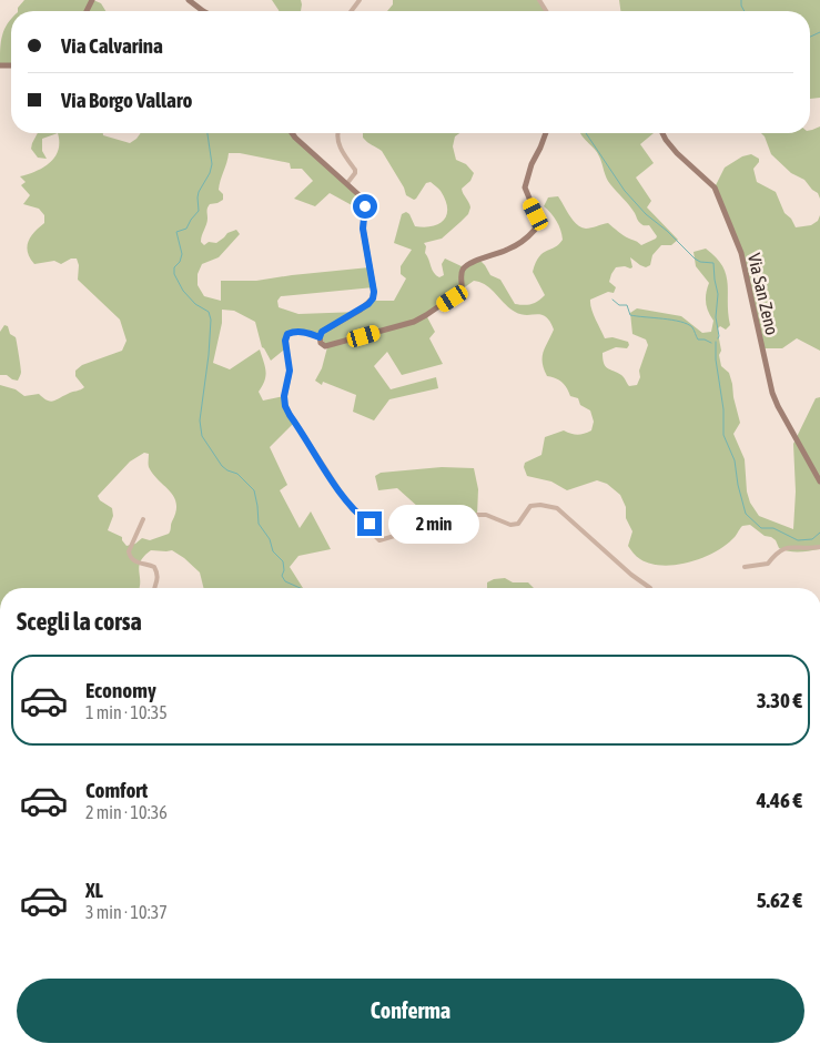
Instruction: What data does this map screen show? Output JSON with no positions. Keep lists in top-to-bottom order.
{
  "streets": {
    "street": ["Via San Zeno"]
  },
  "page": {
    "banner": ["Via Calvarina", "Via Borgo Vallaro"],
    "bubble": "2 min",
    "heading": "Scegli la corsa",
    "list": [
      {
        "name": "Economy",
        "note": "1 min · 10:35",
        "value": "3.30 €"
      },
      {
        "name": "Comfort",
        "note": "2 min · 10:36",
        "value": "4.46 €"
      },
      {
        "name": "XL",
        "note": "3 min · 10:37",
        "value": "5.62 €"
      }
    ],
    "buttons": "Conferma"
  }
}
